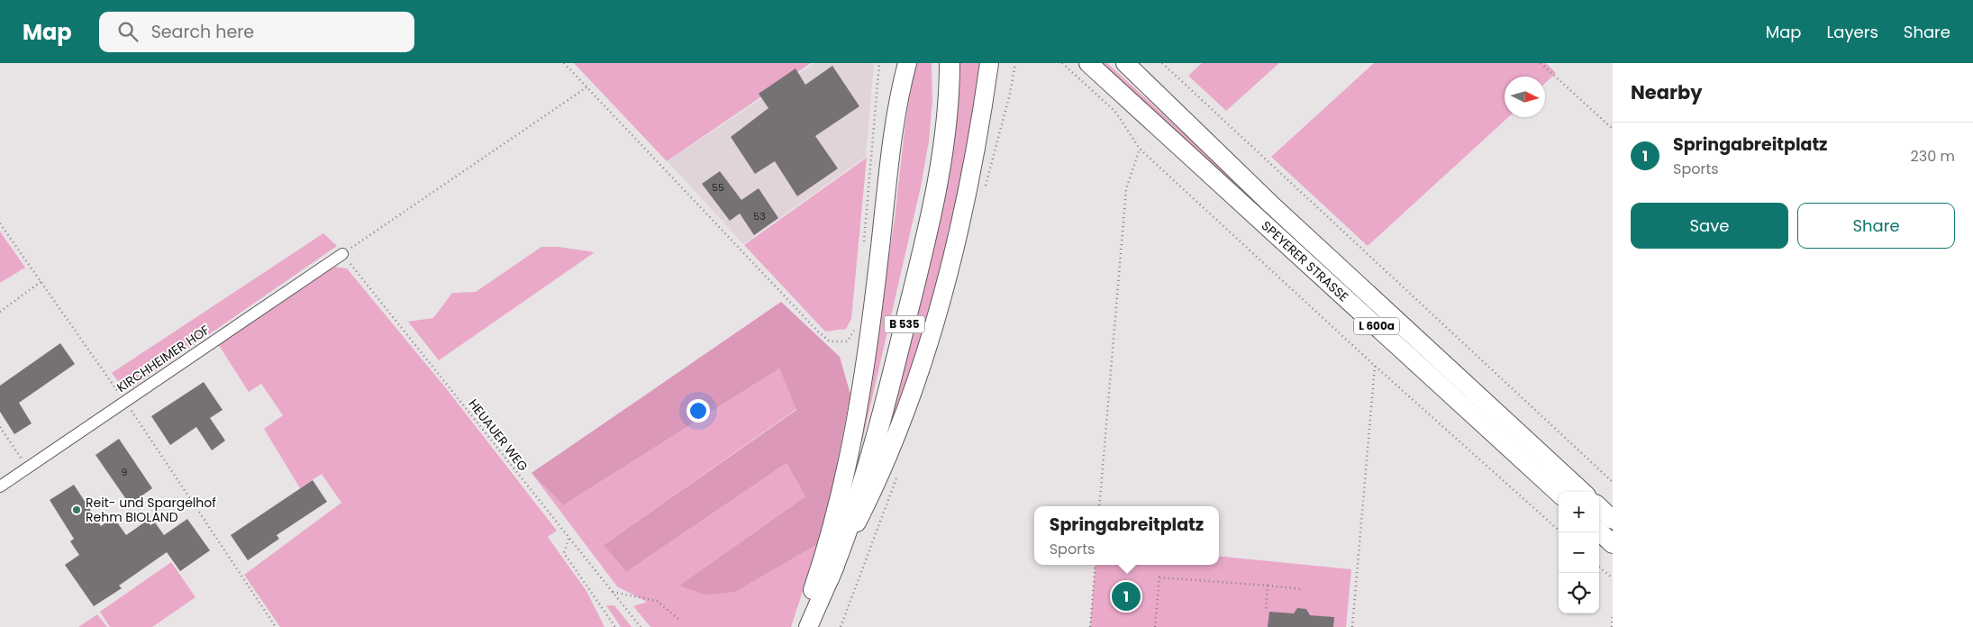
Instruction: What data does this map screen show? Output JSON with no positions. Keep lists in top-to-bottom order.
{
  "streets": {
    "highway": ["B 535"],
    "main road": ["SPEYERER STRASSE", "L 600a"],
    "street": ["KIRCHHEIMER HOF"],
    "path": ["HEUAUER WEG"]
  },
  "crossings": [
    ["KIRCHHEIMER HOF", "HEUAUER WEG"]
  ],
  "places": ["Reit- und Spargelhof Rehm BIOLAND"],
  "house_numbers": ["55", "53", "9"],
  "north": "right",
  "page": {
    "header": "Map",
    "search": "Search here",
    "nav": ["Map", "Layers", "Share"],
    "heading": "Nearby",
    "list": [
      {
        "mark": "1",
        "name": "Springabreitplatz",
        "note": "Sports",
        "value": "230 m"
      }
    ],
    "buttons": ["Save", "Share"],
    "map_buttons": ["+", "−"],
    "popup": ["Springabreitplatz", "Sports"],
    "pins": "1"
  }
}
